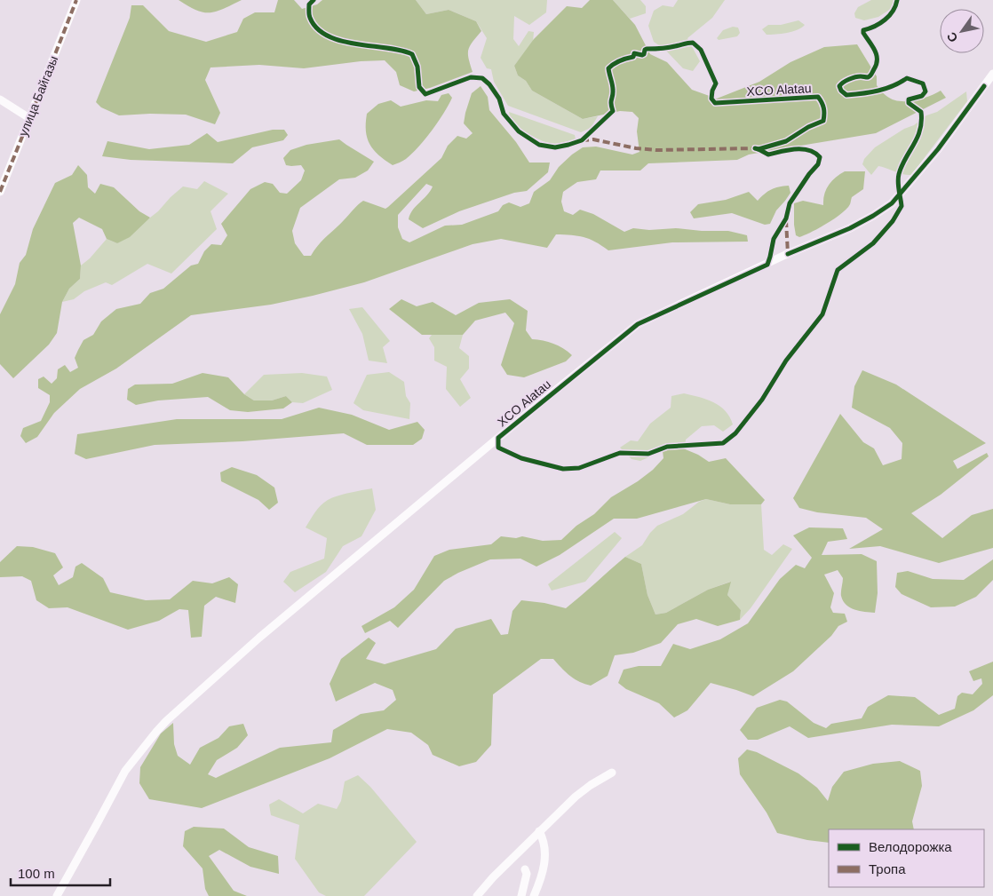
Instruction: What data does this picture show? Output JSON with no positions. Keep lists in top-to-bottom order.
{
  "streets": {
    "street": ["XCO Alatau", "улица Байгазы"]
  },
  "legend": ["Велодорожка", "Тропа"],
  "scale_bar": "100 m",
  "north": "bottom left"
}
